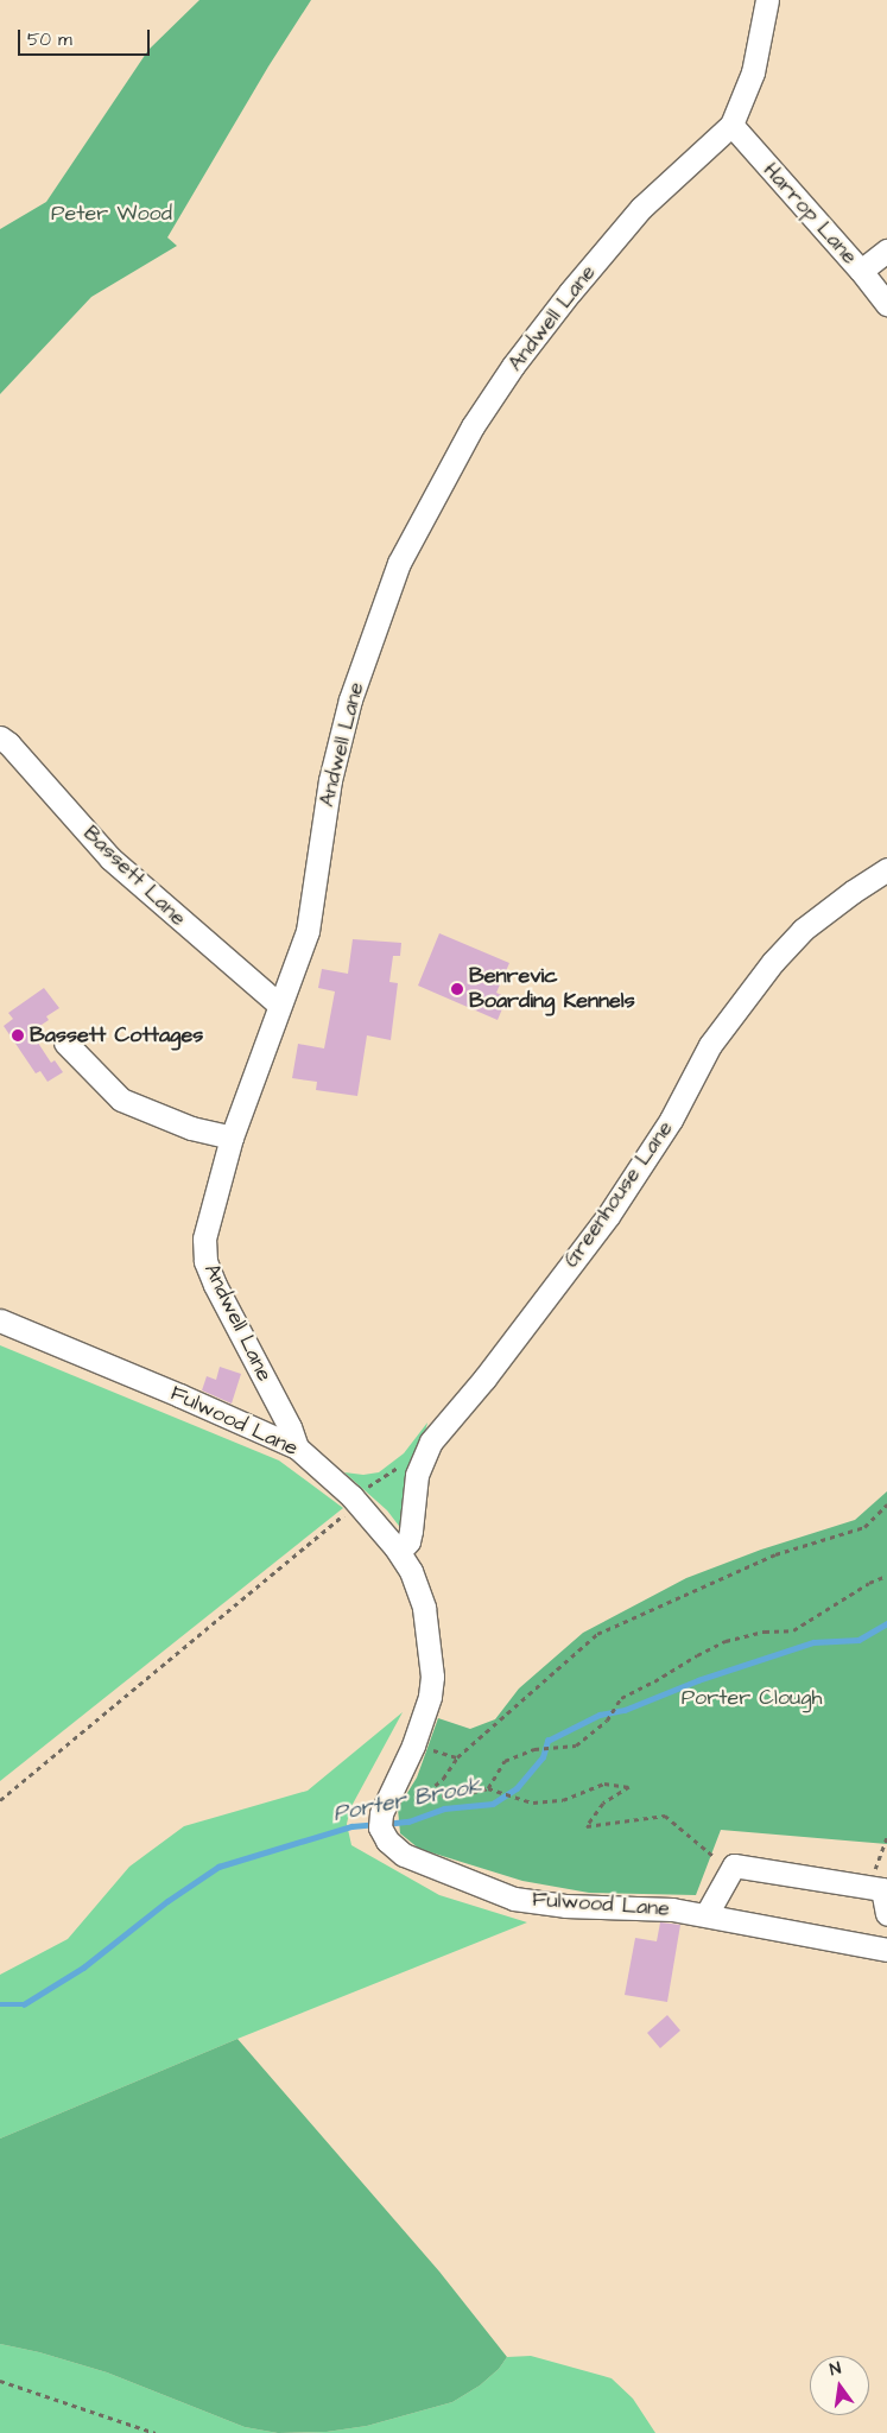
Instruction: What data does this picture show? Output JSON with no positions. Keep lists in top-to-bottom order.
{
  "streets": {
    "street": [
      "Harrop Lane",
      "Andwell Lane",
      "Bassett Lane",
      "Greenhouse Lane",
      "Fulwood Lane"
    ]
  },
  "crossings": [
    ["Harrop Lane", "Andwell Lane"],
    ["Andwell Lane", "Bassett Lane"],
    ["Andwell Lane", "Fulwood Lane"],
    ["Greenhouse Lane", "Fulwood Lane"]
  ],
  "water": ["Porter Brook"],
  "parks": ["Peter Wood", "Porter Clough"],
  "places": ["Benrevic Boarding Kennels", "Bassett Cottages"],
  "scale_bar": "50 m",
  "north": "top"
}
